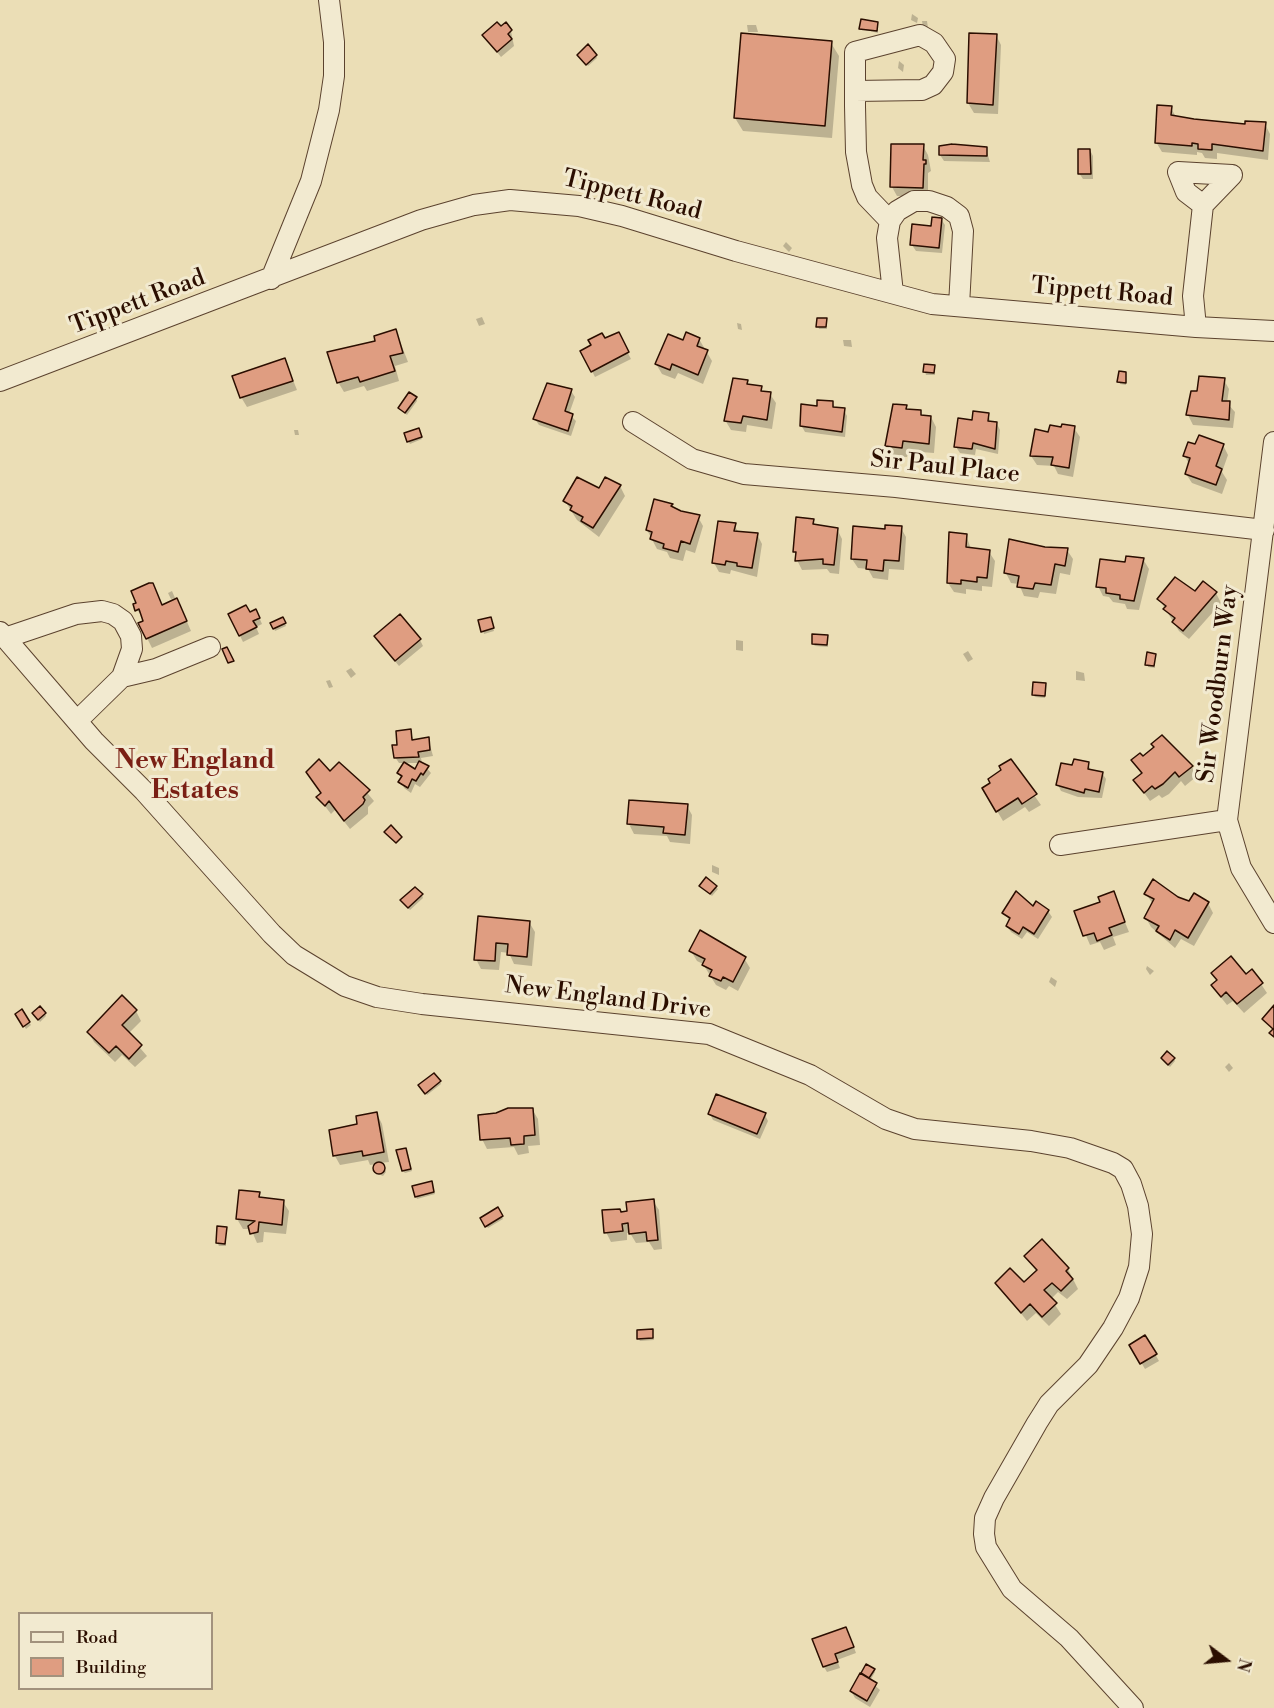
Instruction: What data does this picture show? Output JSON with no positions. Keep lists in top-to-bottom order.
{
  "streets": {
    "street": [
      "Tippett Road",
      "Sir Paul Place",
      "Sir Woodburn Way",
      "New England Drive"
    ]
  },
  "crossings": [
    ["Sir Paul Place", "Sir Woodburn Way"]
  ],
  "districts": ["New England Estates"],
  "legend": ["Road", "Building"],
  "north": "right"
}
